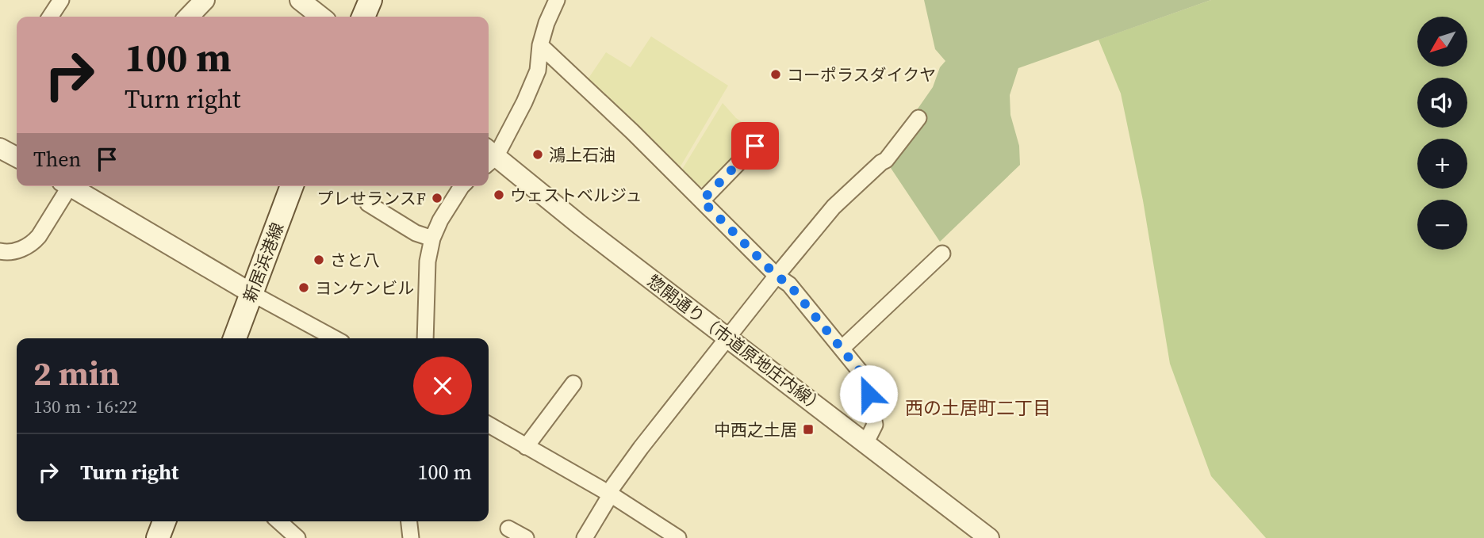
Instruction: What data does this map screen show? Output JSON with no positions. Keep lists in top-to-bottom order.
{
  "streets": {
    "main road": ["新居浜港線"],
    "street": ["惣開通り（市道原地庄内線）"]
  },
  "districts": ["西の土居町二丁目"],
  "places": {
    "other": [
      "コーポラスダイクヤ",
      "鴻上石油",
      "ウェストベルジュ",
      "プレせランスF",
      "さと八",
      "ヨンケンビル"
    ],
    "transit": ["中西之土居"]
  },
  "north": "bottom left",
  "page": {
    "map_buttons": ["+", "−"],
    "turn": ["100 m", "Turn right"],
    "then": "Then",
    "heading": ["2 min", "130 m · 16:22"],
    "list": [
      {
        "name": "Turn right",
        "value": "100 m"
      }
    ]
  }
}
